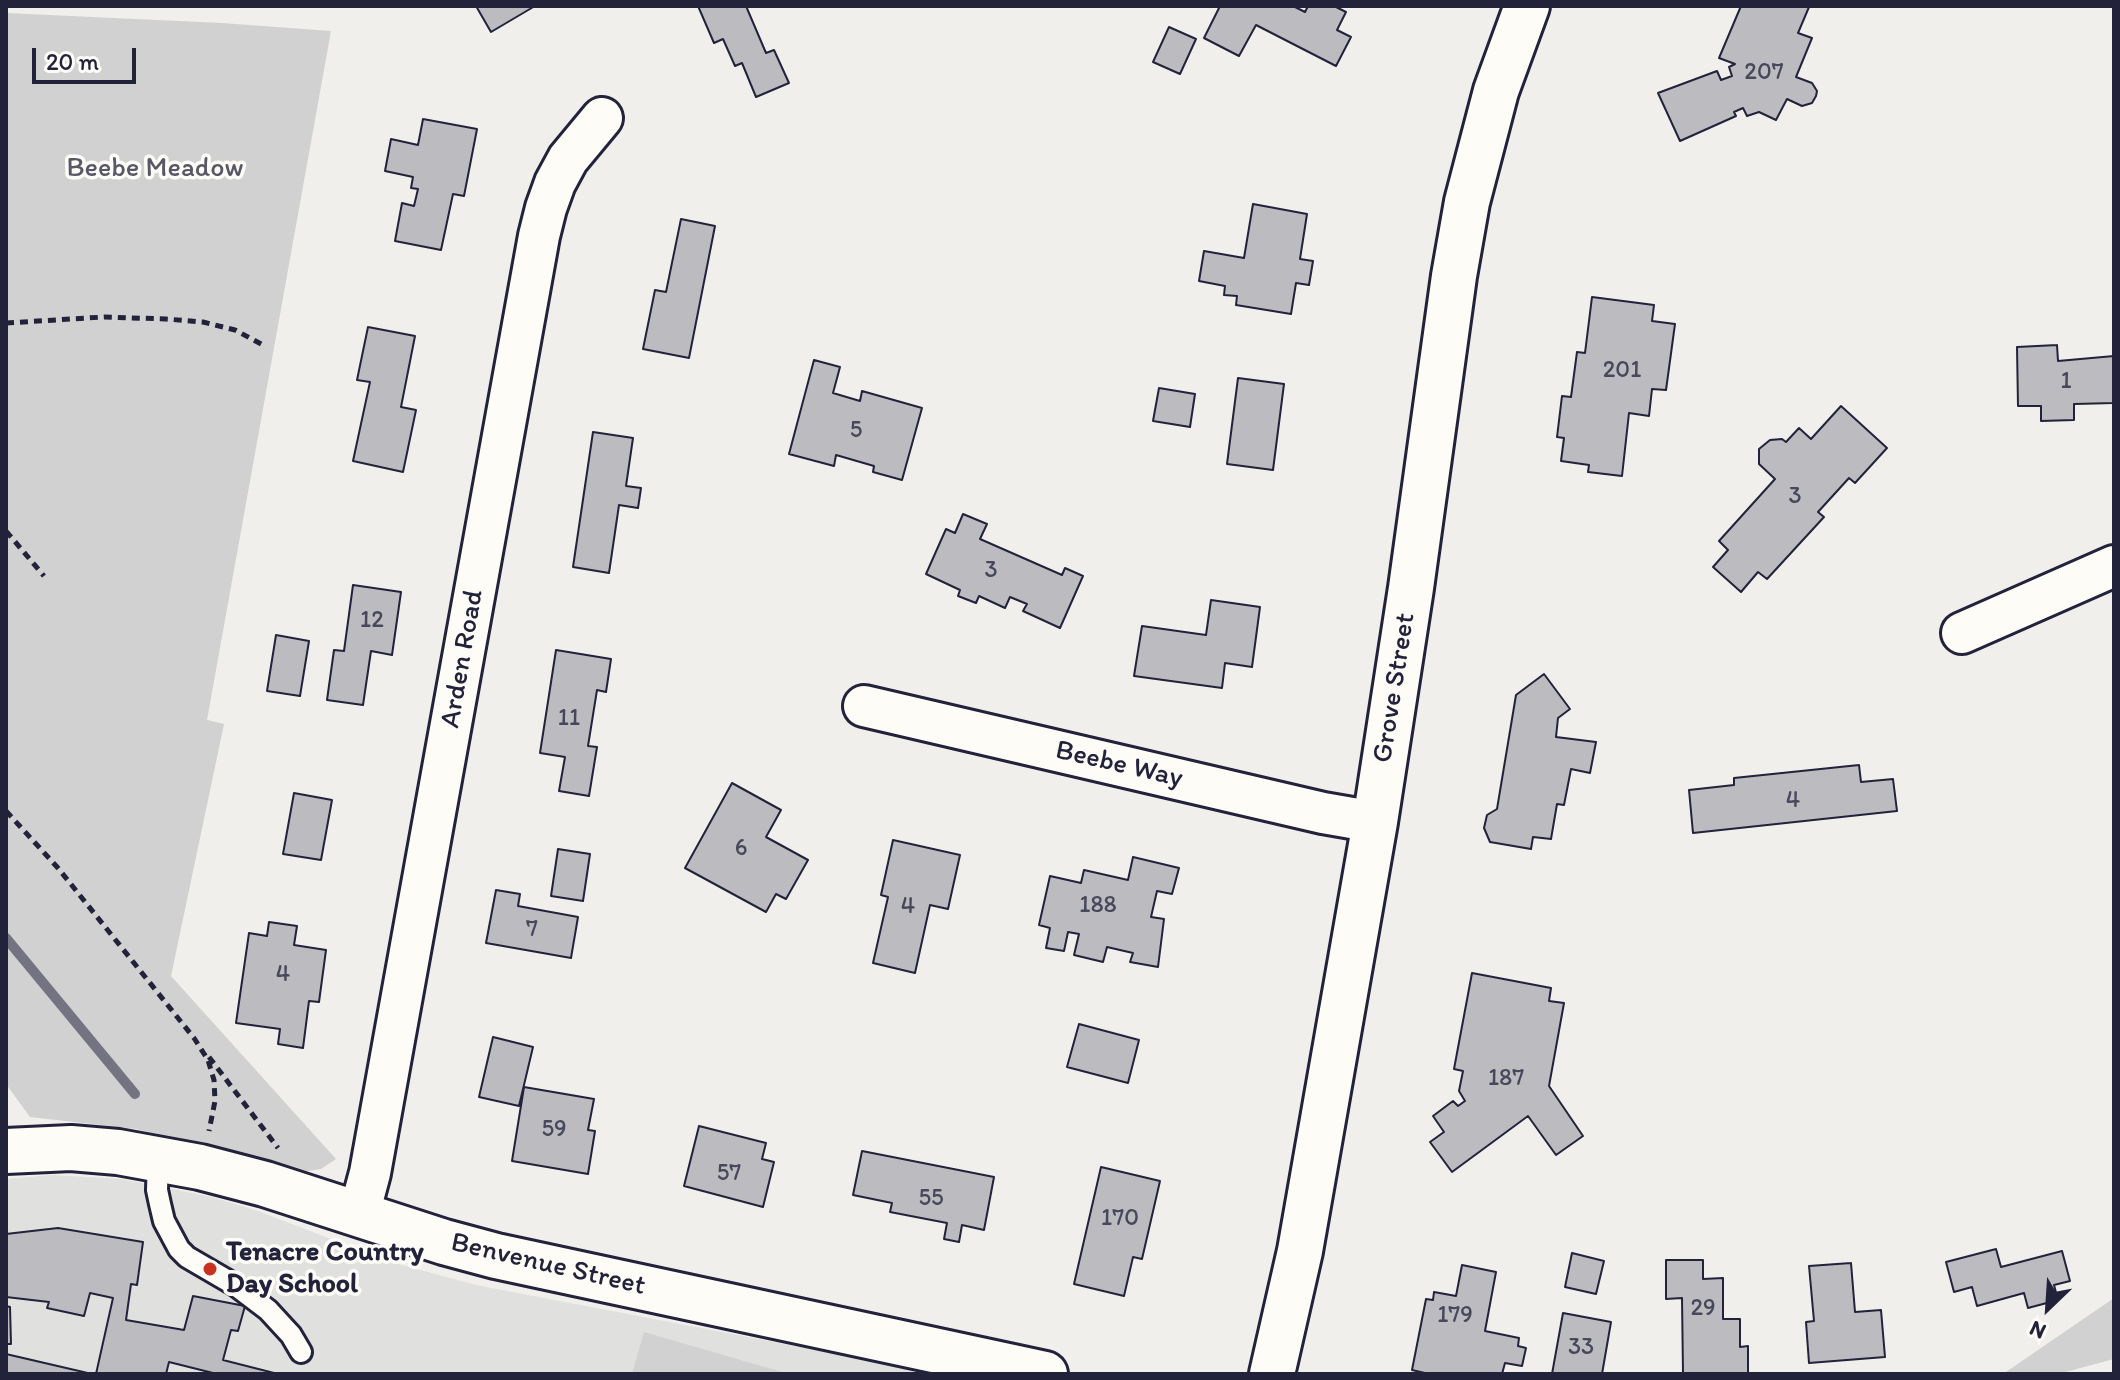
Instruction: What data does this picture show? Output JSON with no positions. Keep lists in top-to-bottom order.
{
  "streets": {
    "street": [
      "Arden Road",
      "Grove Street",
      "Beebe Way",
      "Benvenue Street"
    ]
  },
  "crossings": [
    ["Arden Road", "Benvenue Street"],
    ["Grove Street", "Beebe Way"]
  ],
  "parks": ["Beebe Meadow"],
  "places": ["Tenacre Country Day School"],
  "house_numbers": [
    "207",
    "201",
    "1",
    "5",
    "3",
    "3",
    "12",
    "11",
    "4",
    "6",
    "188",
    "4",
    "7",
    "4",
    "187",
    "59",
    "57",
    "55",
    "170",
    "29",
    "179",
    "33"
  ],
  "scale_bar": "20 m",
  "north": "bottom left"
}
